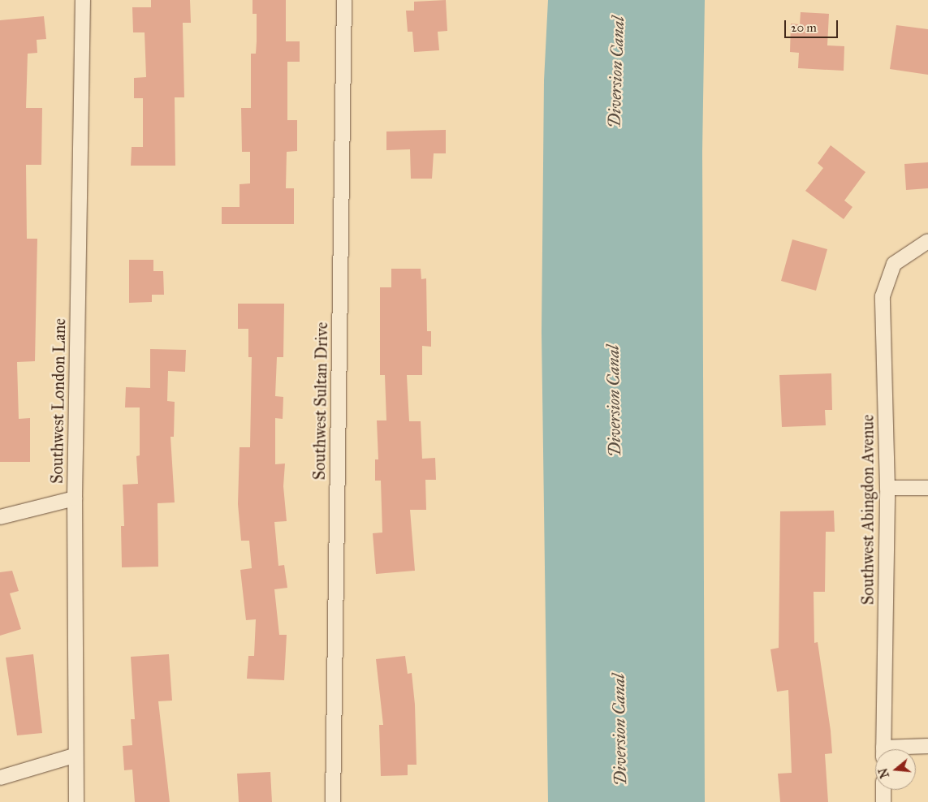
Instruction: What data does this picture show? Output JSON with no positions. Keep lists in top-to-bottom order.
{
  "streets": {
    "street": ["Southwest London Lane", "Southwest Sultan Drive", "Southwest Abingdon Avenue"]
  },
  "water": ["Diversion Canal"],
  "scale_bar": "20 m",
  "north": "left"
}
